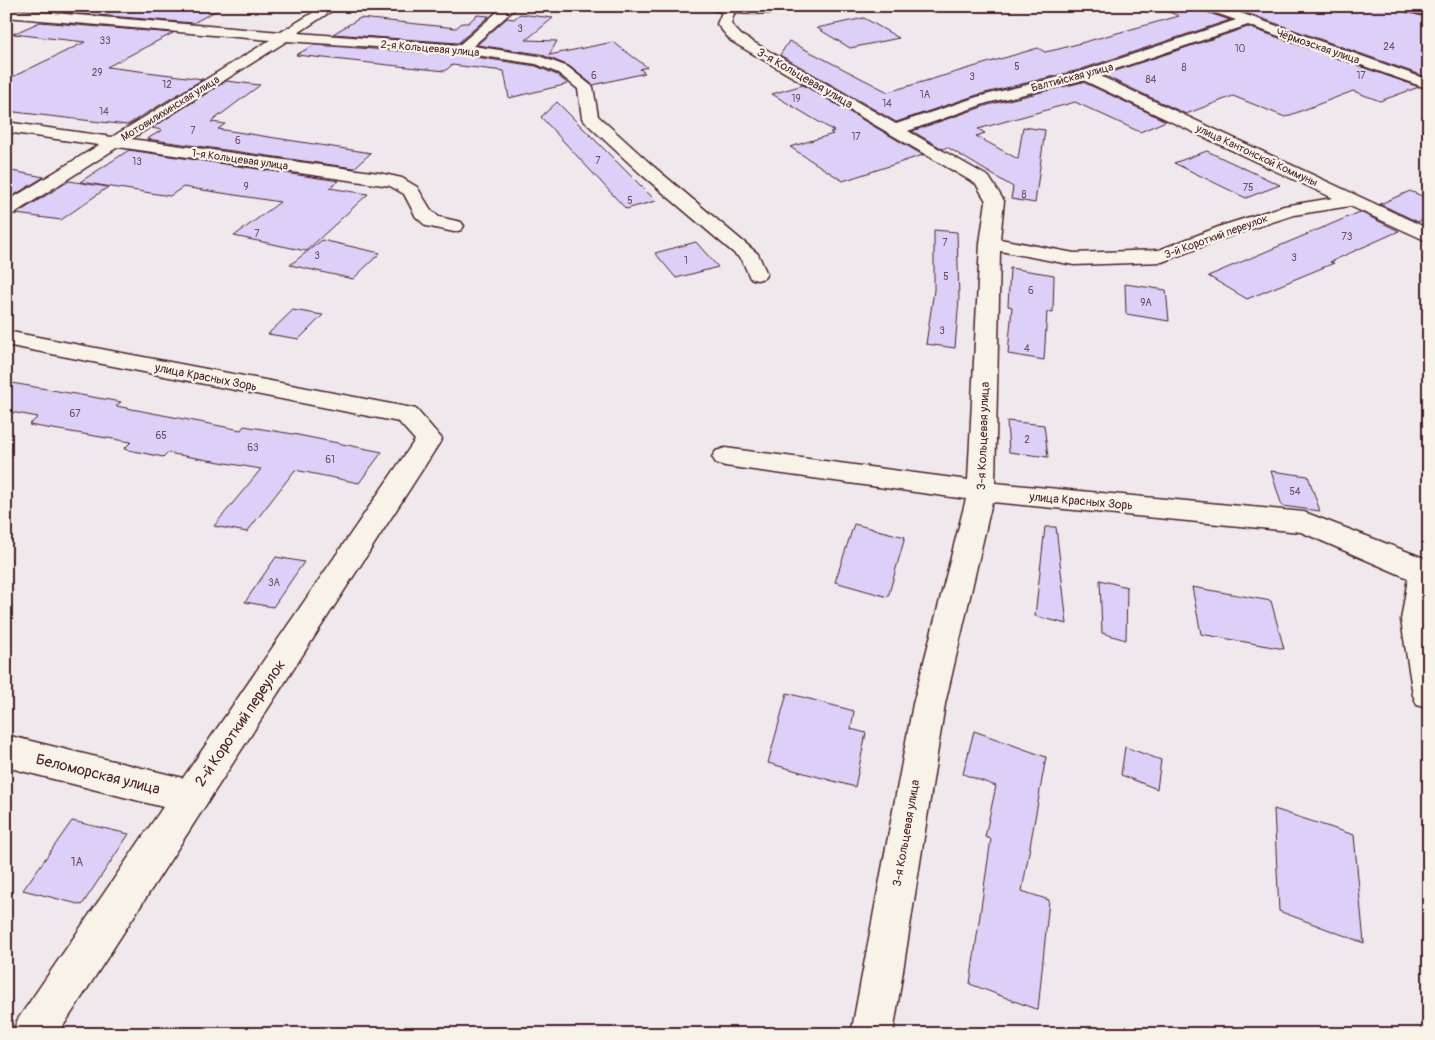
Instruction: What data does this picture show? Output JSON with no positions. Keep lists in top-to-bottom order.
{
  "streets": {
    "street": [
      "Чёрмозская улица",
      "2-я Кольцевая улица",
      "Балтийская улица",
      "3-я Кольцевая улица",
      "Мотовилихинская улица",
      "улица Кантонской Коммуны",
      "1-я Кольцевая улица",
      "3-й Короткий переулок",
      "улица Красных Зорь",
      "2-й Короткий переулок",
      "Беломорская улица"
    ]
  },
  "crossings": [
    ["Чёрмозская улица", "Балтийская улица"],
    ["2-я Кольцевая улица", "Мотовилихинская улица"],
    ["Балтийская улица", "3-я Кольцевая улица"],
    ["Балтийская улица", "улица Кантонской Коммуны"],
    ["3-я Кольцевая улица", "3-й Короткий переулок"],
    ["3-я Кольцевая улица", "улица Красных Зорь"],
    ["Мотовилихинская улица", "1-я Кольцевая улица"],
    ["улица Кантонской Коммуны", "3-й Короткий переулок"],
    ["улица Красных Зорь", "2-й Короткий переулок"],
    ["2-й Короткий переулок", "Беломорская улица"]
  ],
  "house_numbers": [
    "3",
    "33",
    "24",
    "10",
    "5",
    "8",
    "29",
    "6",
    "17",
    "3",
    "84",
    "12",
    "1А",
    "19",
    "14",
    "14",
    "7",
    "17",
    "6",
    "7",
    "13",
    "9",
    "75",
    "8",
    "5",
    "7",
    "73",
    "7",
    "3",
    "3",
    "1",
    "5",
    "6",
    "9А",
    "3",
    "4",
    "67",
    "65",
    "2",
    "63",
    "61",
    "54",
    "3А",
    "1А"
  ]
}
